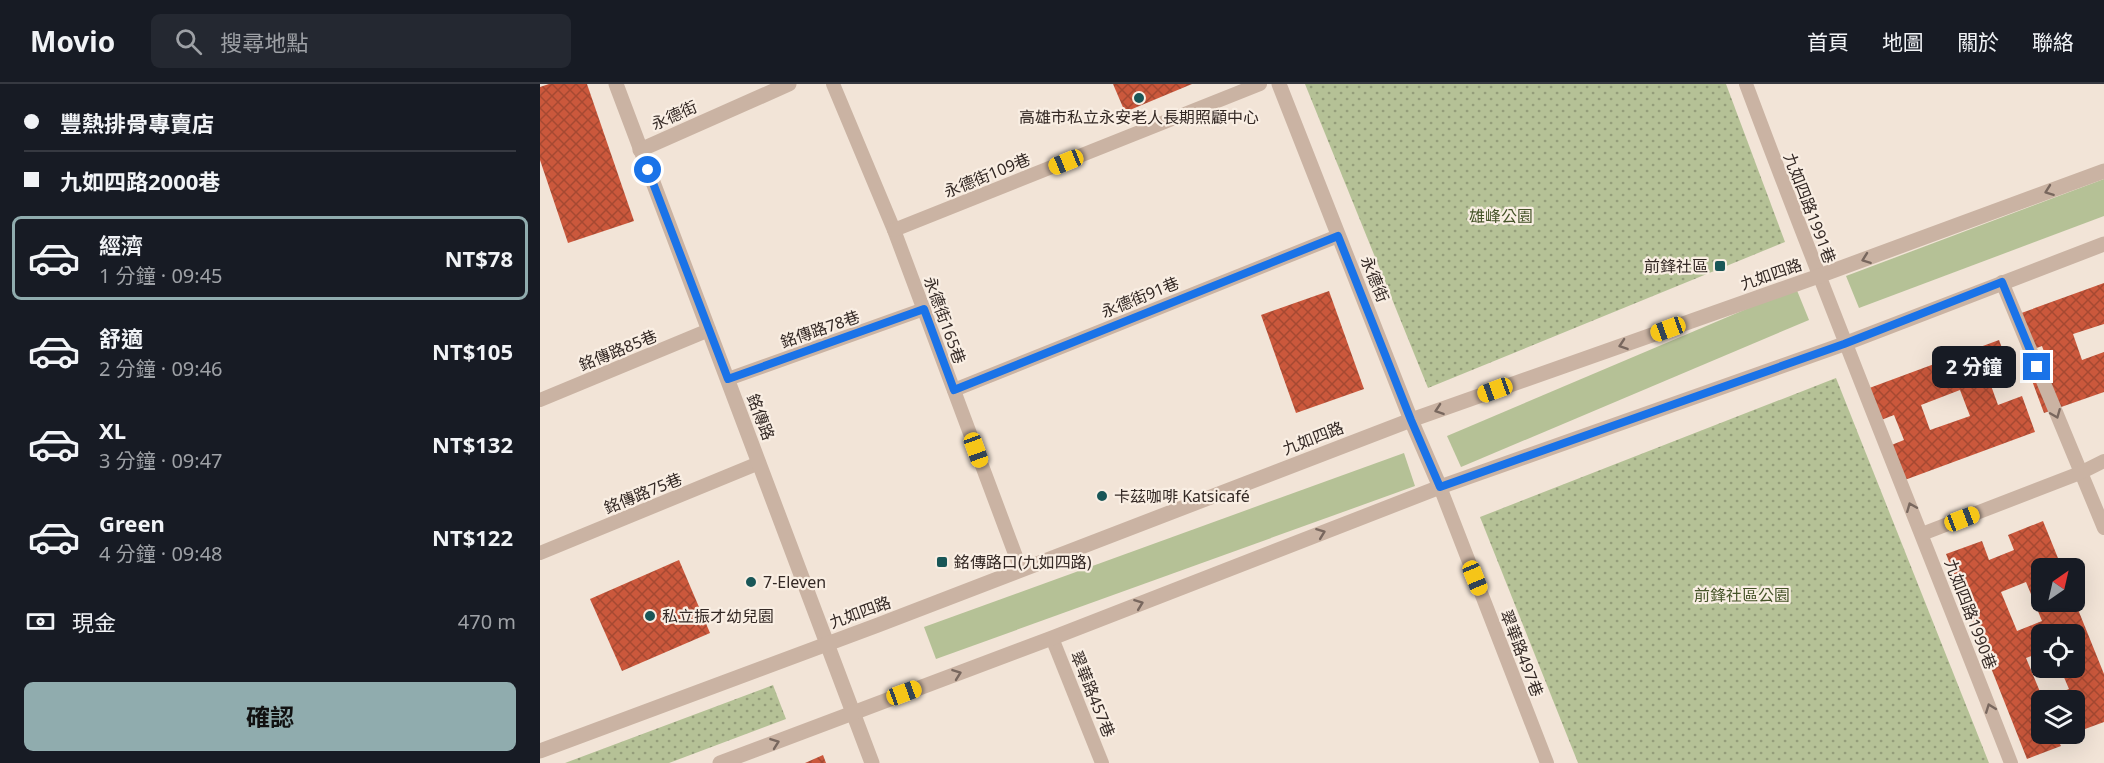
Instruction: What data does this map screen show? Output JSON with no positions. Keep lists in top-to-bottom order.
{
  "streets": {
    "street": ["永德街", "九如四路", "銘傳路"],
    "lane": [
      "永德街109巷",
      "九如四路1991巷",
      "永德街91巷",
      "永德街165巷",
      "銘傳路78巷",
      "銘傳路85巷",
      "銘傳路75巷",
      "九如四路1990巷",
      "翠華路497巷",
      "翠華路457巷"
    ]
  },
  "crossings": [
    ["永德街", "九如四路"],
    ["永德街", "永德街91巷"],
    ["永德街", "銘傳路"],
    ["永德街", "翠華路497巷"],
    ["永德街109巷", "永德街165巷"],
    ["九如四路1991巷", "九如四路"],
    ["九如四路1991巷", "九如四路1990巷"],
    ["九如四路", "永德街165巷"],
    ["九如四路", "銘傳路"],
    ["永德街91巷", "永德街165巷"],
    ["永德街165巷", "銘傳路78巷"],
    ["銘傳路78巷", "銘傳路"],
    ["銘傳路85巷", "銘傳路"],
    ["銘傳路", "銘傳路75巷"]
  ],
  "one_way": ["九如四路1990巷"],
  "parks": ["雄峰公園", "前鋒社區公園"],
  "places": {
    "other": [
      "高雄市私立永安老人長期照顧中心",
      "卡茲咖啡 Katsicafé",
      "7-Eleven",
      "私立振才幼兒園"
    ],
    "transit": ["前鋒社區", "銘傳路口(九如四路)"]
  },
  "north": "top right",
  "page": {
    "header": "Movio",
    "search": "搜尋地點",
    "nav": [
      "首頁",
      "地圖",
      "關於",
      "聯絡"
    ],
    "banner": ["豐熱排骨專賣店", "九如四路2000巷"],
    "list": [
      {
        "name": "經濟",
        "note": "1 分鐘 · 09:45",
        "value": "NT$78"
      },
      {
        "name": "舒適",
        "note": "2 分鐘 · 09:46",
        "value": "NT$105"
      },
      {
        "name": "XL",
        "note": "3 分鐘 · 09:47",
        "value": "NT$132"
      },
      {
        "name": "Green",
        "note": "4 分鐘 · 09:48",
        "value": "NT$122"
      }
    ],
    "bubble": "2 分鐘",
    "pay": ["現金", "470 m"],
    "buttons": "確認"
  }
}
